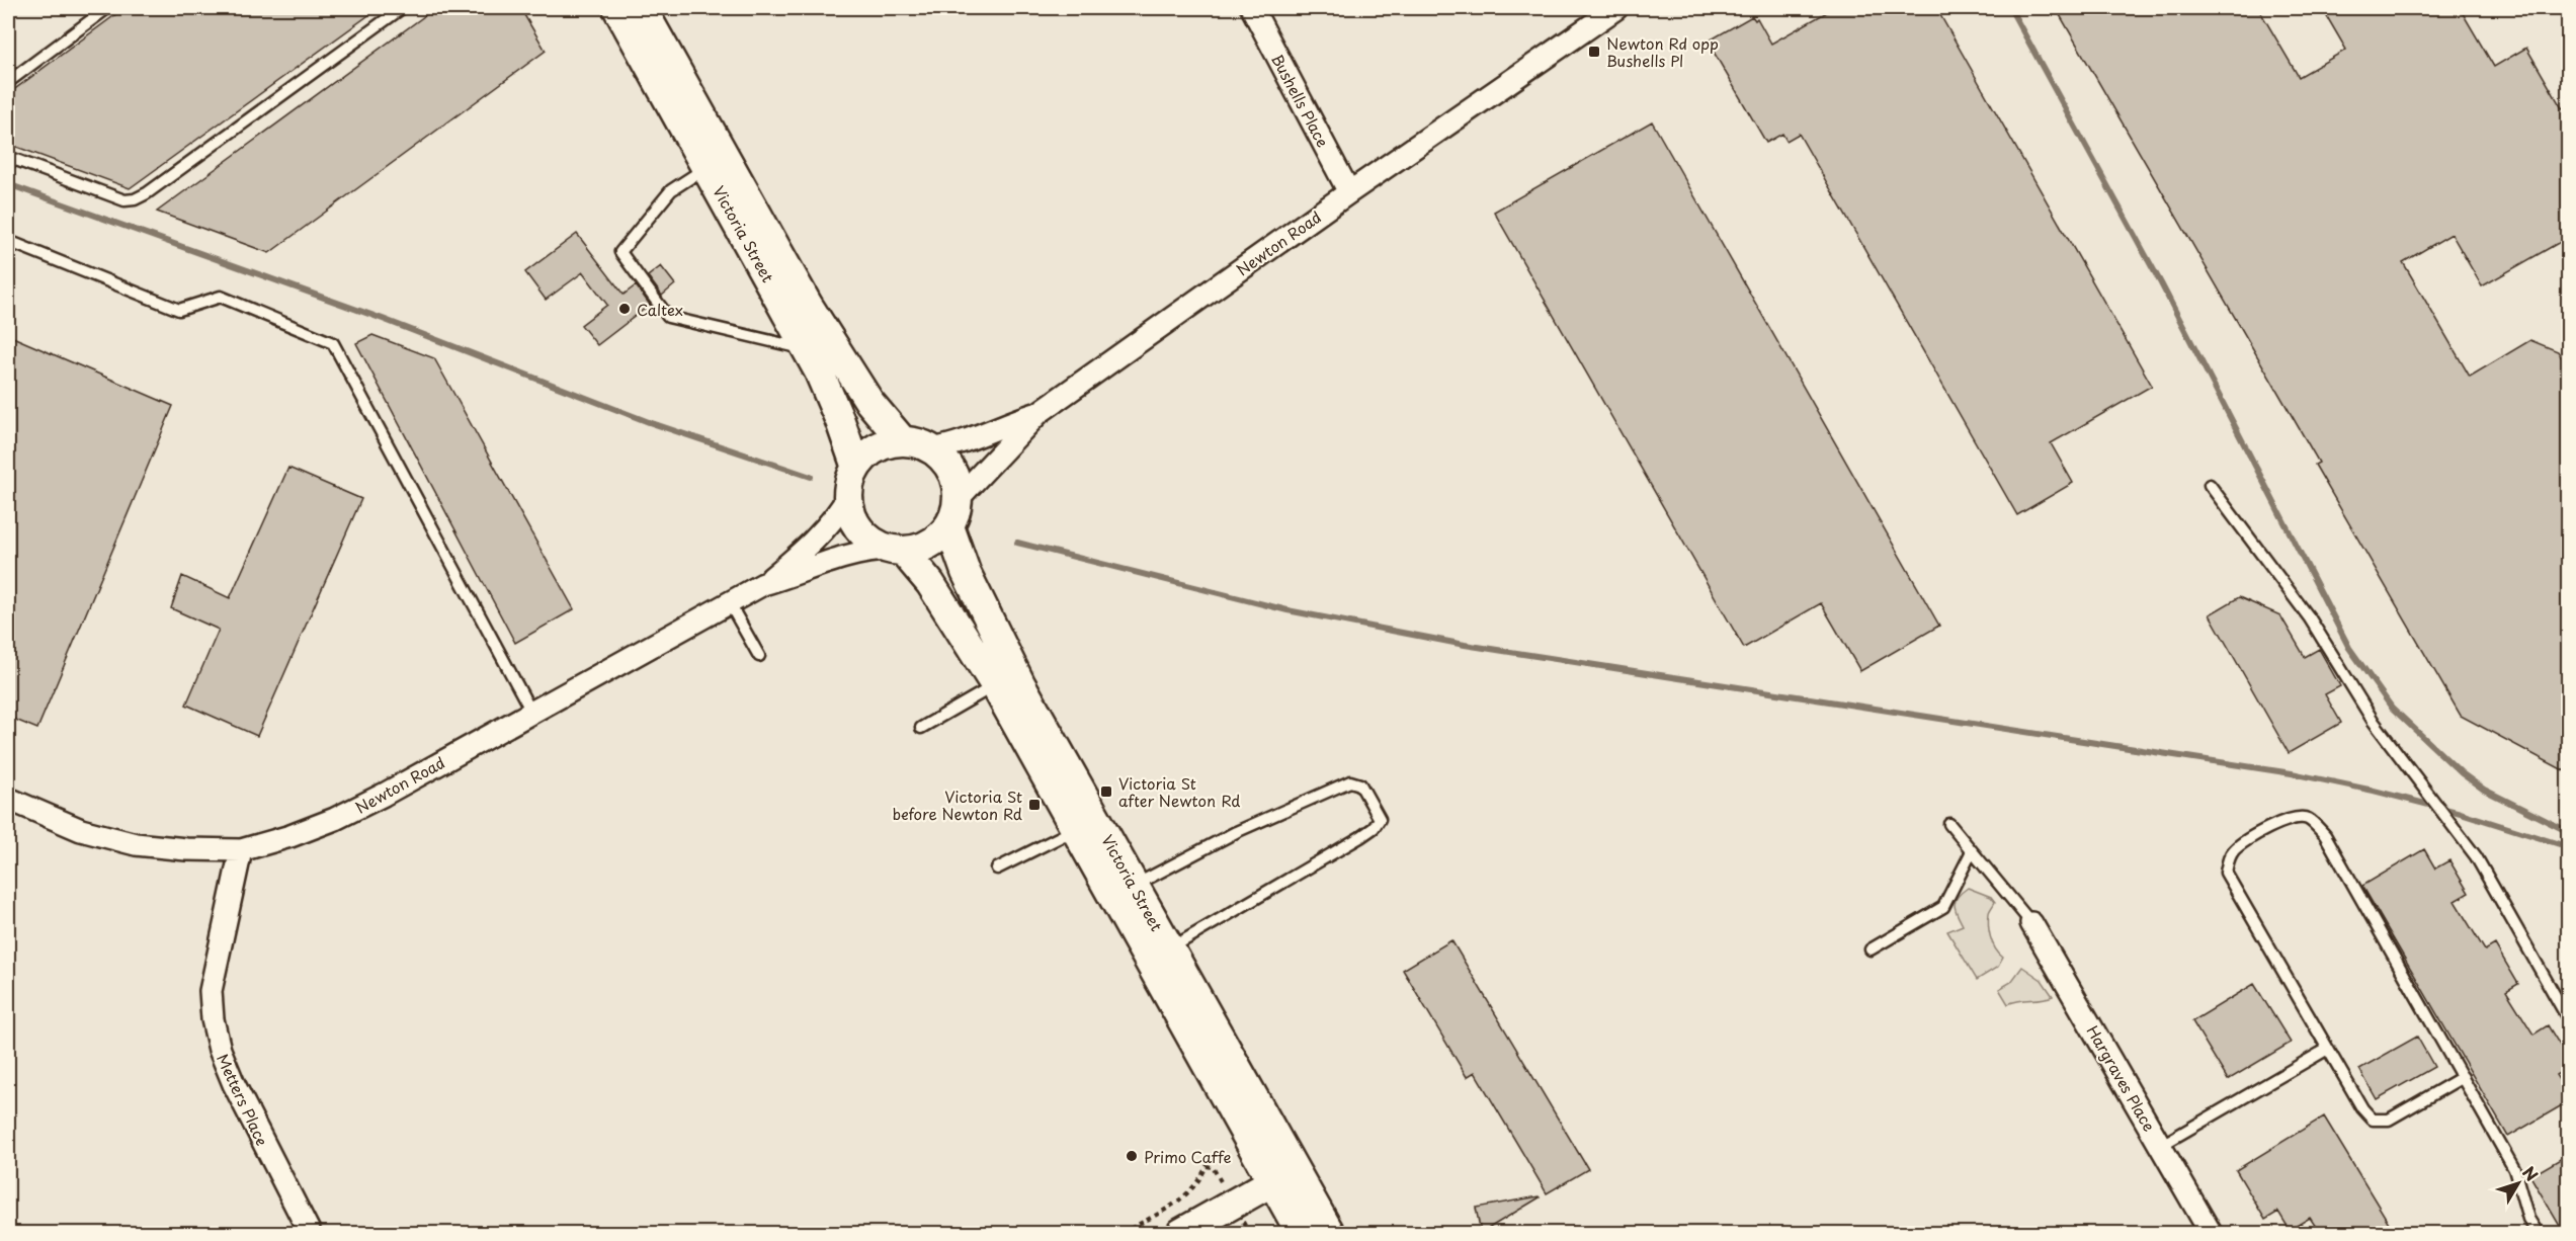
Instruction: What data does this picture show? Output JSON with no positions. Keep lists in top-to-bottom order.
{
  "streets": {
    "main road": ["Victoria Street"],
    "street": [
      "Bushells Place",
      "Newton Road",
      "Hargraves Place",
      "Metters Place"
    ]
  },
  "crossings": [
    ["Bushells Place", "Newton Road"],
    ["Victoria Street", "Newton Road"],
    ["Newton Road", "Metters Place"]
  ],
  "places": {
    "transit": ["Newton Rd opp Bushells Pl", "Victoria St after Newton Rd", "Victoria St before Newton Rd"],
    "other": ["Caltex", "Primo Caffe"]
  },
  "north": "top right"
}
